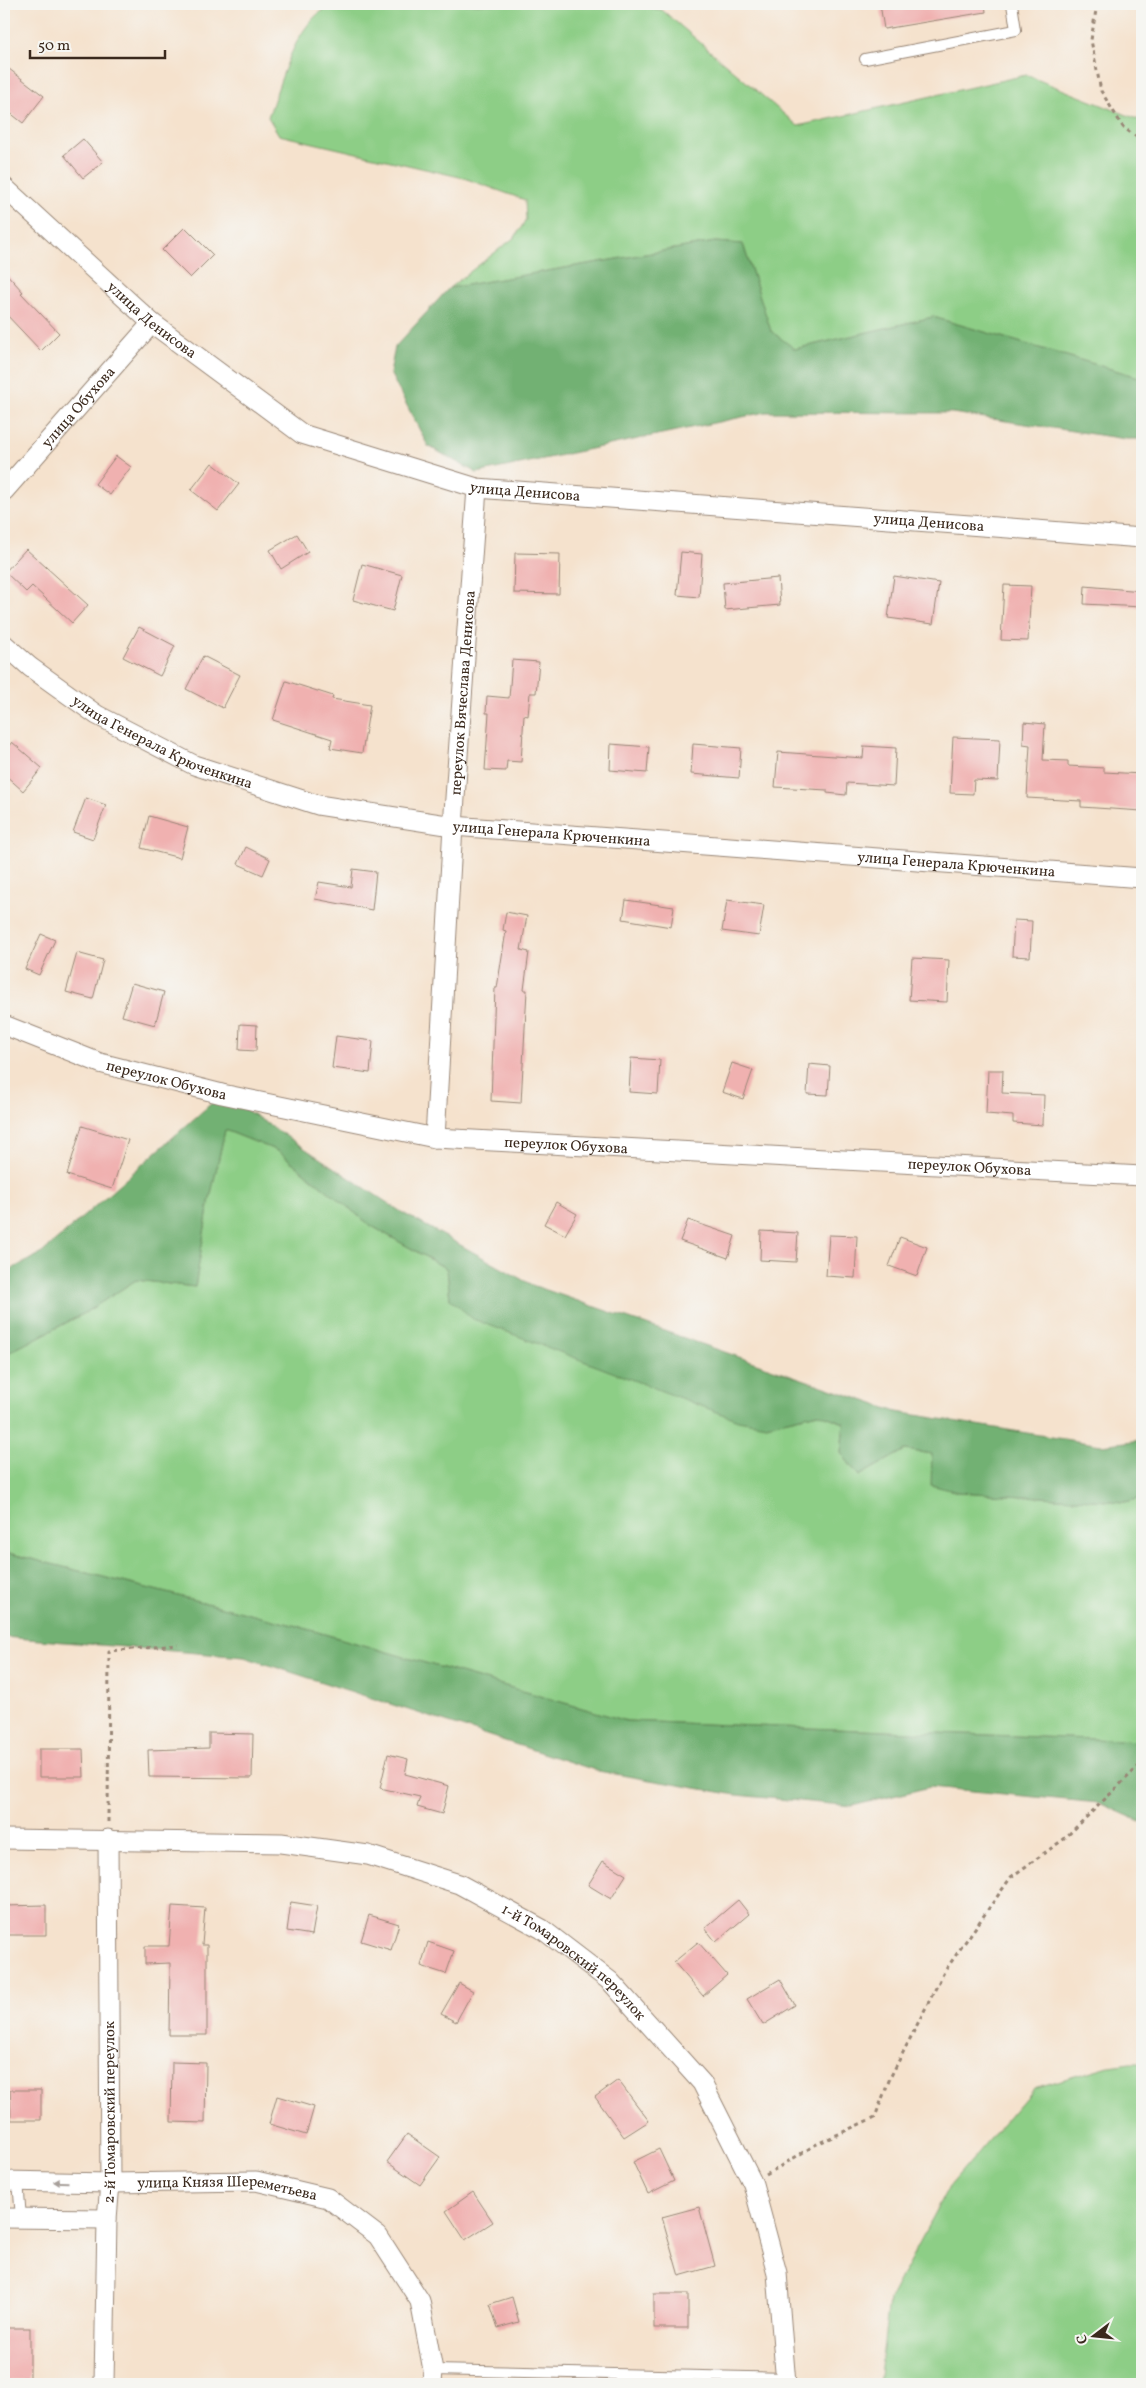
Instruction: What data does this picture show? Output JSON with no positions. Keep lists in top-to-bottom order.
{
  "streets": {
    "street": [
      "улица Денисова",
      "улица Обухова",
      "переулок Вячеслава Денисова",
      "улица Генерала Крюченкина",
      "переулок Обухова",
      "1-й Томаровский переулок",
      "2-й Томаровский переулок",
      "улица Князя Шереметьева"
    ]
  },
  "crossings": [
    ["улица Денисова", "улица Обухова"],
    ["улица Денисова", "переулок Вячеслава Денисова"],
    ["переулок Вячеслава Денисова", "улица Генерала Крюченкина"],
    ["переулок Вячеслава Денисова", "переулок Обухова"],
    ["1-й Томаровский переулок", "2-й Томаровский переулок"],
    ["2-й Томаровский переулок", "улица Князя Шереметьева"]
  ],
  "scale_bar": "50 m",
  "north": "left"
}
